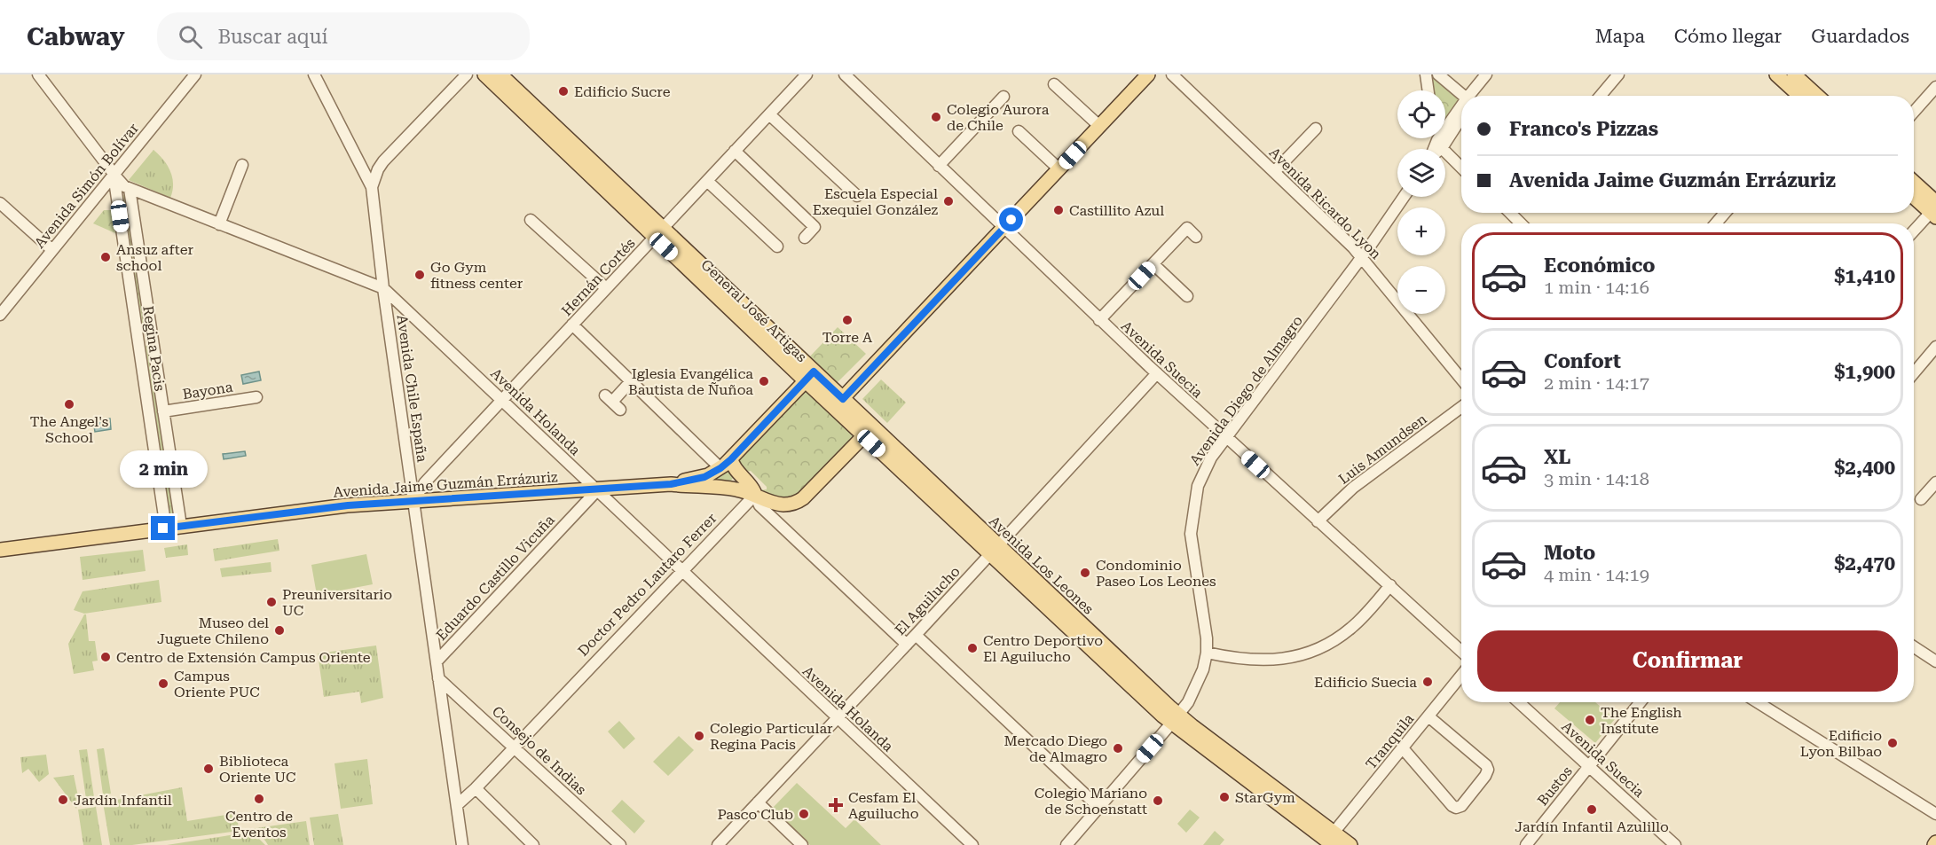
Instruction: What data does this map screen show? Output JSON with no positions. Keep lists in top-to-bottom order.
{
  "streets": {
    "main road": ["General José Artigas", "Avenida Jaime Guzmán Errázuriz", "Avenida Los Leones"],
    "street": [
      "Avenida Simón Bolívar",
      "Avenida Ricardo Lyon",
      "Hernán Cortés",
      "Regina Pacis",
      "Avenida Suecia",
      "Avenida Chile España",
      "Bayona",
      "Avenida Diego de Almagro",
      "Avenida Holanda",
      "Luis Amundsen",
      "Eduardo Castillo Vicuña",
      "Doctor Pedro Lautaro Ferrer",
      "El Aguilucho",
      "Tranquila",
      "Consejo de Indias",
      "Bustos"
    ]
  },
  "crossings": [
    ["Avenida Simón Bolívar", "Regina Pacis"],
    ["Avenida Simón Bolívar", "Avenida Holanda"],
    ["Avenida Ricardo Lyon", "Avenida Diego de Almagro"],
    ["Hernán Cortés", "General José Artigas"],
    ["Hernán Cortés", "Avenida Chile España"],
    ["Hernán Cortés", "Avenida Holanda"],
    ["Hernán Cortés", "Avenida Jaime Guzmán Errázuriz"],
    ["General José Artigas", "Avenida Los Leones"],
    ["Regina Pacis", "Bayona"],
    ["Regina Pacis", "Avenida Holanda"],
    ["Regina Pacis", "Avenida Jaime Guzmán Errázuriz"],
    ["Avenida Suecia", "Avenida Diego de Almagro"],
    ["Avenida Suecia", "Luis Amundsen"],
    ["Avenida Suecia", "El Aguilucho"],
    ["Avenida Suecia", "Bustos"],
    ["Avenida Chile España", "Avenida Holanda"],
    ["Avenida Chile España", "Avenida Jaime Guzmán Errázuriz"],
    ["Avenida Chile España", "Eduardo Castillo Vicuña"],
    ["Avenida Chile España", "Doctor Pedro Lautaro Ferrer"],
    ["Avenida Chile España", "Consejo de Indias"],
    ["Avenida Diego de Almagro", "Avenida Los Leones"],
    ["Avenida Holanda", "Avenida Jaime Guzmán Errázuriz"],
    ["Avenida Holanda", "Eduardo Castillo Vicuña"],
    ["Avenida Holanda", "Doctor Pedro Lautaro Ferrer"],
    ["Avenida Holanda", "El Aguilucho"],
    ["Avenida Jaime Guzmán Errázuriz", "Eduardo Castillo Vicuña"],
    ["Avenida Jaime Guzmán Errázuriz", "Doctor Pedro Lautaro Ferrer"],
    ["Avenida Los Leones", "El Aguilucho"],
    ["Avenida Los Leones", "Tranquila"],
    ["Doctor Pedro Lautaro Ferrer", "Consejo de Indias"]
  ],
  "places": {
    "other": [
      "Edificio Sucre",
      "Colegio Aurora de Chile",
      "Escuela Especial Exequiel González",
      "Castillito Azul",
      "Ansuz after school",
      "Go Gym fitness center",
      "Torre A",
      "Iglesia Evangélica Bautista de Ñuñoa",
      "The Angel's School",
      "Condominio Paseo Los Leones",
      "Preuniversitario UC",
      "Museo del Juguete Chileno",
      "Centro Deportivo El Aguilucho",
      "Centro de Extensión Campus Oriente",
      "Edificio Suecia",
      "Campus Oriente PUC",
      "The English Institute",
      "Colegio Particular Regina Pacis",
      "Edificio Lyon Bilbao",
      "Mercado Diego de Almagro",
      "Biblioteca Oriente UC",
      "StarGym",
      "Centro de Eventos",
      "Jardín Infantil",
      "Colegio Mariano de Schoenstatt",
      "Jardín Infantil Azulillo",
      "Pasco Club"
    ],
    "health": ["Cesfam El Aguilucho"]
  },
  "page": {
    "header": "Cabway",
    "search": "Buscar aquí",
    "nav": ["Mapa", "Cómo llegar", "Guardados"],
    "map_buttons": ["+", "−"],
    "banner": ["Franco's Pizzas", "Avenida Jaime Guzmán Errázuriz"],
    "list": [
      {
        "name": "Económico",
        "note": "1 min · 14:16",
        "value": "$1,410"
      },
      {
        "name": "Confort",
        "note": "2 min · 14:17",
        "value": "$1,900"
      },
      {
        "name": "XL",
        "note": "3 min · 14:18",
        "value": "$2,400"
      },
      {
        "name": "Moto",
        "note": "4 min · 14:19",
        "value": "$2,470"
      }
    ],
    "bubble": "2 min",
    "buttons": "Confirmar"
  }
}
